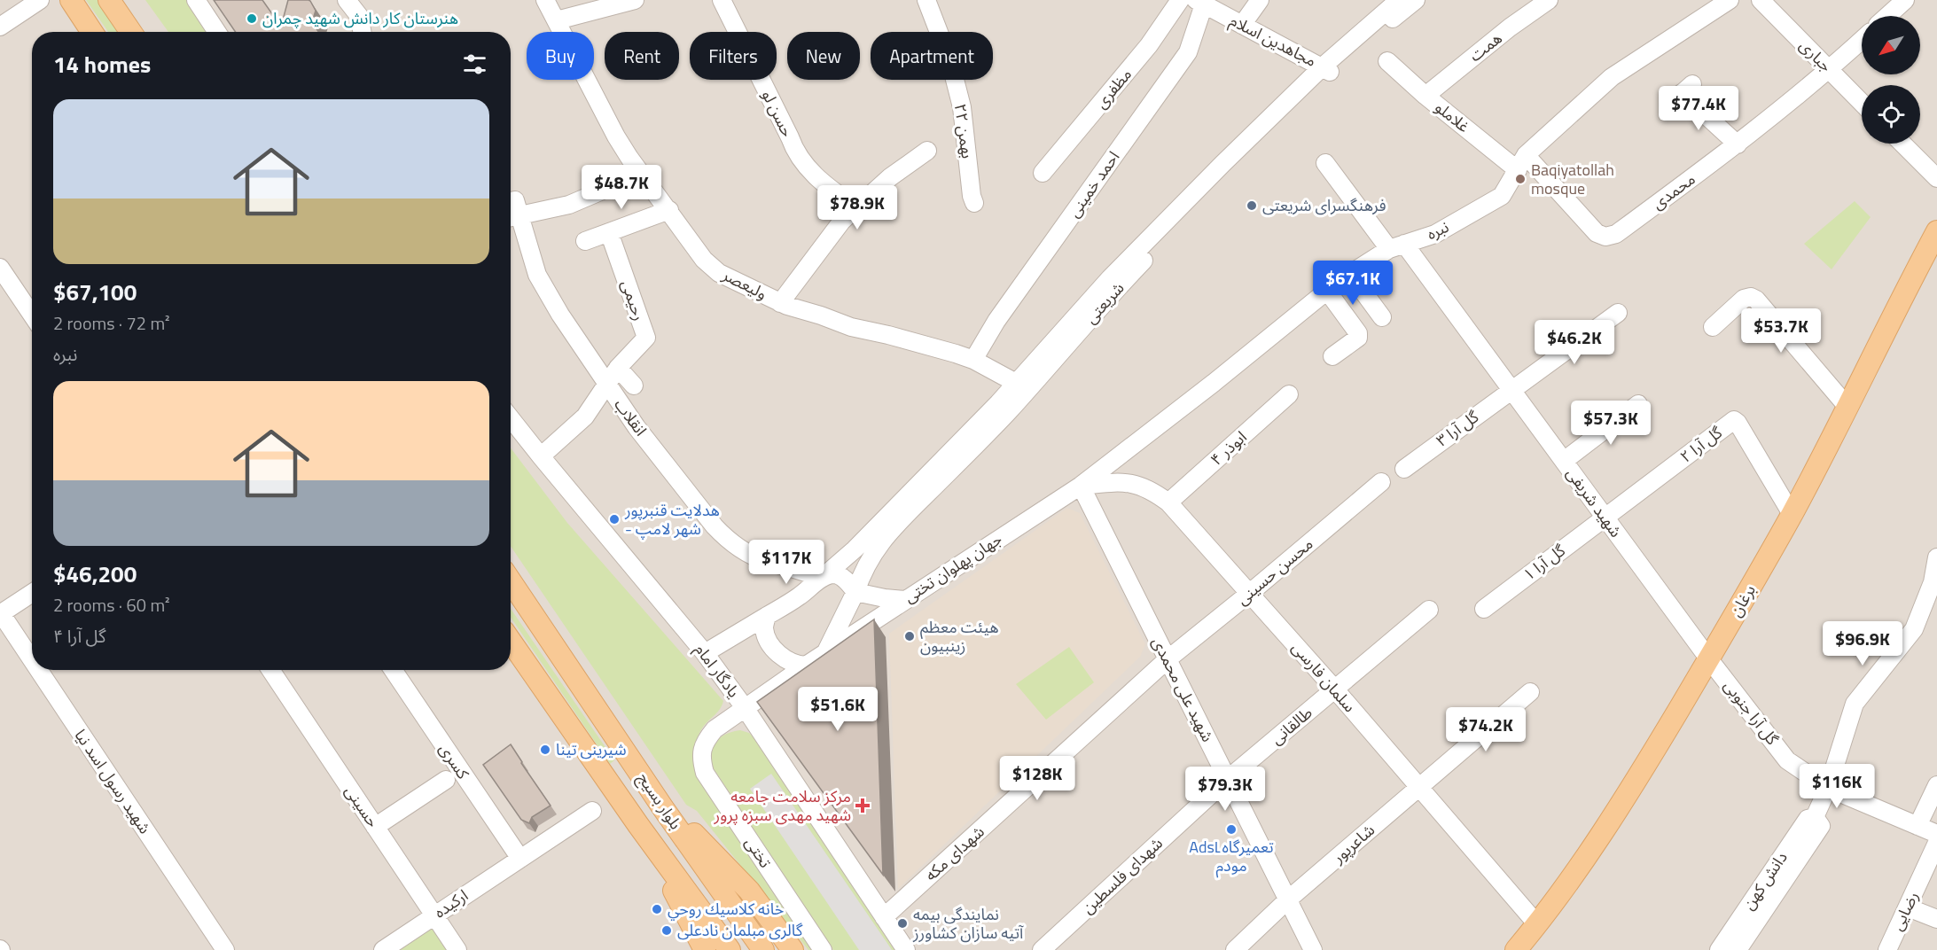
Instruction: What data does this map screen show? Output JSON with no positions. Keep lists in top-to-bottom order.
{
  "streets": {
    "main road": ["برغان", "بلوار بسیج"],
    "street": [
      "مجاهدین اسلام",
      "همت",
      "جباری",
      "مظفری",
      "حسن لو",
      "غلاملو",
      "۲۲ بهمن",
      "احمد خمینی",
      "محمدی",
      "نبره",
      "ولیعصر",
      "رحیمی",
      "شریعتی",
      "انقلاب",
      "گل آرا ۳",
      "گل آرا ۲",
      "ابوذر ۴",
      "شهید شریفی",
      "گل آرا ۱",
      "جهان پهلوان تختی",
      "محسن حسینی",
      "یادگار امام",
      "سلمان فارسی",
      "شهید علی محمدی",
      "گل آرا جنوبی",
      "طالقانی",
      "کسری",
      "شهید رسول اسد نیا",
      "حسینی",
      "شاعرپور",
      "تختی",
      "شهدای مکه",
      "شهدای فلسطین",
      "دانش کهن",
      "ارکیده",
      "رضایی"
    ]
  },
  "crossings": [
    ["مجاهدین اسلام", "احمد خمینی"],
    ["مجاهدین اسلام", "شریعتی"],
    ["همت", "غلاملو"],
    ["جباری", "محمدی"],
    ["غلاملو", "محمدی"],
    ["غلاملو", "نبره"],
    ["احمد خمینی", "ولیعصر"],
    ["محمدی", "نبره"],
    ["نبره", "شهید شریفی"],
    ["نبره", "جهان پهلوان تختی"],
    ["نبره", "سلمان فارسی"],
    ["نبره", "شهید علی محمدی"],
    ["ولیعصر", "شریعتی"],
    ["رحیمی", "انقلاب"],
    ["رحیمی", "یادگار امام"],
    ["شریعتی", "انقلاب"],
    ["شریعتی", "جهان پهلوان تختی"],
    ["شریعتی", "یادگار امام"],
    ["گل آرا ۳", "شهید شریفی"],
    ["گل آرا ۲", "شهید شریفی"],
    ["گل آرا ۲", "گل آرا ۱"],
    ["گل آرا ۲", "برغان"],
    ["ابوذر ۴", "سلمان فارسی"],
    ["شهید شریفی", "گل آرا ۱"],
    ["شهید شریفی", "برغان"],
    ["شهید شریفی", "گل آرا جنوبی"],
    ["جهان پهلوان تختی", "سلمان فارسی"],
    ["جهان پهلوان تختی", "شهید علی محمدی"],
    ["محسن حسینی", "سلمان فارسی"],
    ["محسن حسینی", "شهید علی محمدی"],
    ["محسن حسینی", "شهدای مکه"],
    ["برغان", "سلمان فارسی"],
    ["برغان", "گل آرا جنوبی"],
    ["یادگار امام", "تختی"],
    ["یادگار امام", "شهدای مکه"],
    ["سلمان فارسی", "شهید علی محمدی"],
    ["سلمان فارسی", "طالقانی"],
    ["سلمان فارسی", "شاعرپور"],
    ["شهید علی محمدی", "طالقانی"],
    ["شهید علی محمدی", "شاعرپور"],
    ["شهید علی محمدی", "شهدای مکه"],
    ["شهید علی محمدی", "شهدای فلسطین"],
    ["گل آرا جنوبی", "دانش کهن"],
    ["طالقانی", "شهدای فلسطین"],
    ["کسری", "ارکیده"],
    ["حسینی", "ارکیده"]
  ],
  "places": {
    "other": [
      "هنرستان کار دانش شهید چمران",
      "Baqiyatollah mosque",
      "فرهنگسرای شریعتی",
      "هدلایت قنبرپور - شهر لامپ",
      "هیئت معظم زینبیون",
      "شیرینی تینا",
      "AdsLتعمیرگاه مودم",
      "خانه كلاسيك روحي",
      "نمایندگی بیمه آتیه سازان کشاورز",
      "گالری مبلمان نادعلی"
    ],
    "health": ["مرکز سلامت جامعه شهید مهدی سبزه پرور"]
  },
  "north": "bottom left",
  "page": {
    "chip": [
      "Buy",
      "Rent",
      "Filters",
      "New",
      "Apartment"
    ],
    "heading": "14 homes",
    "price": [
      "$77.4K",
      "$48.7K",
      "$78.9K",
      "$67.1K",
      "$53.7K",
      "$46.2K",
      "$57.3K",
      "$117K",
      "$96.9K",
      "$51.6K",
      "$74.2K",
      "$128K",
      "$116K",
      "$79.3K"
    ],
    "list": [
      {
        "name": "$67,100",
        "note": "2 rooms · 72 m² · نبره"
      },
      {
        "name": "$46,200",
        "note": "2 rooms · 60 m² · گل آرا ۴"
      }
    ]
  }
}
